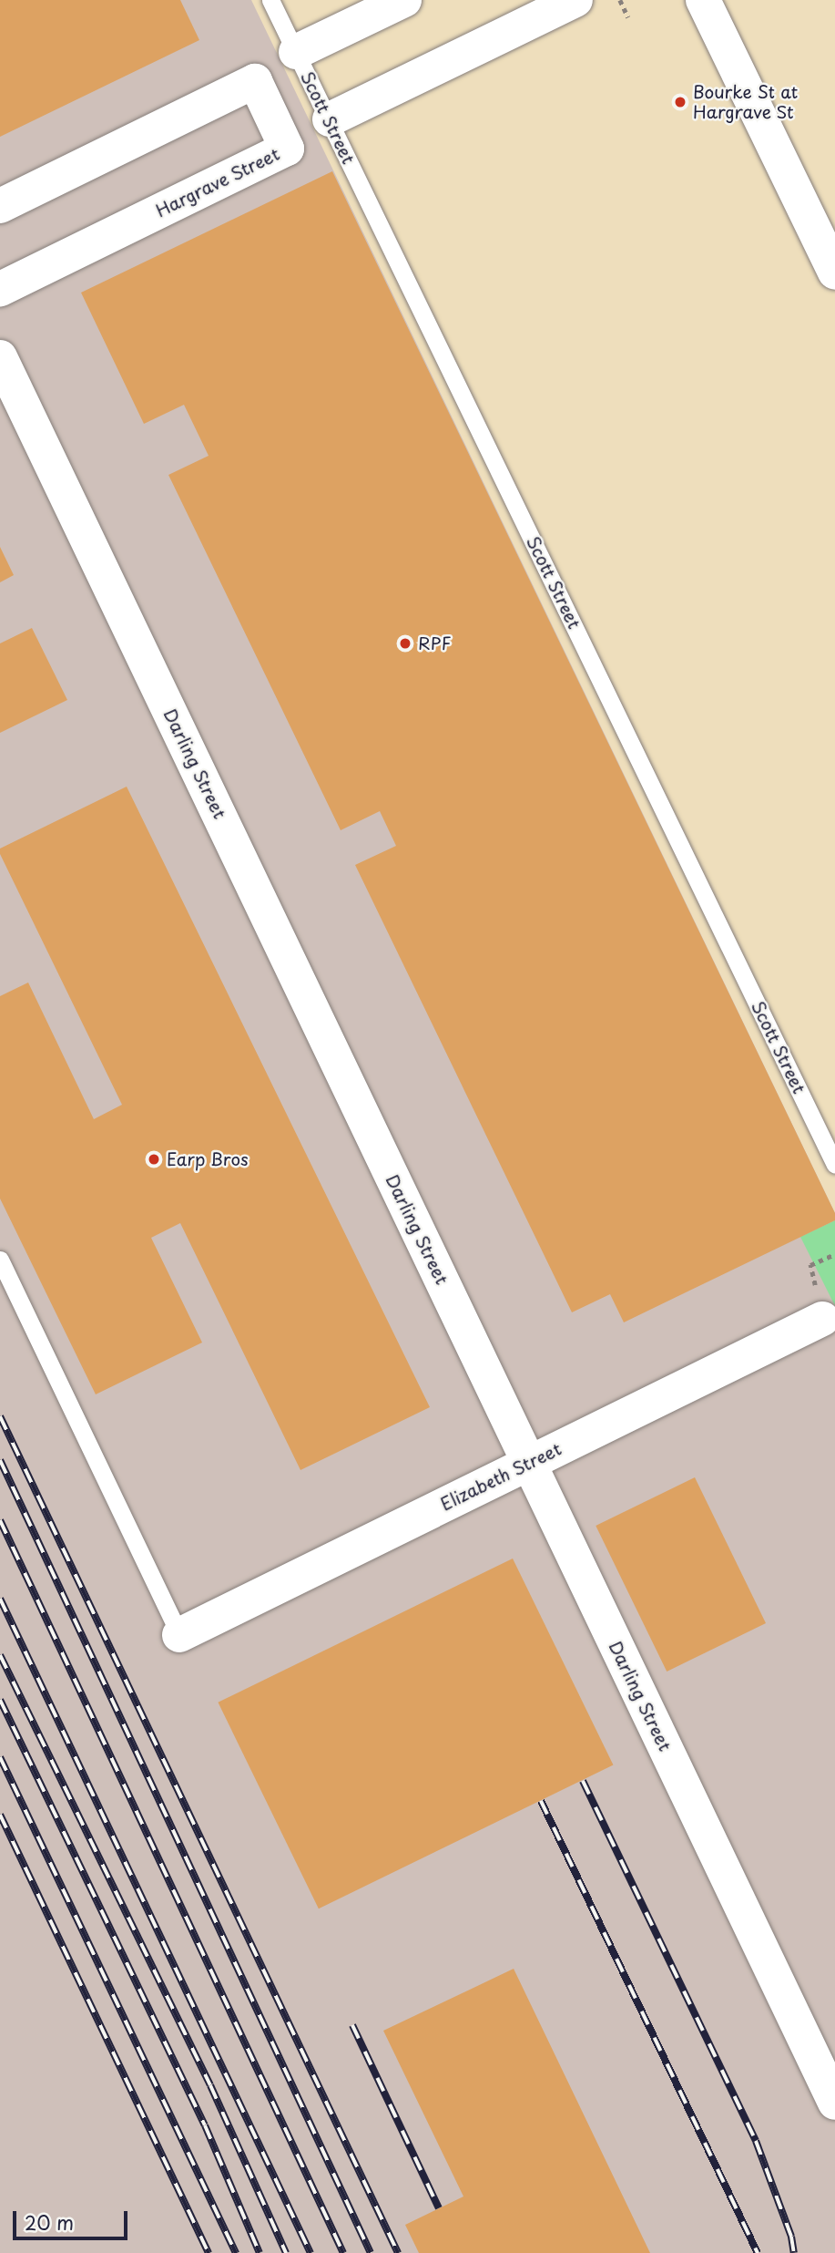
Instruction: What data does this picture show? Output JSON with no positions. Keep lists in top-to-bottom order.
{
  "streets": {
    "street": ["Hargrave Street", "Darling Street", "Elizabeth Street"],
    "lane": ["Scott Street"]
  },
  "crossings": [
    ["Darling Street", "Elizabeth Street"]
  ],
  "places": ["Bourke St at Hargrave St", "RPF", "Earp Bros"],
  "scale_bar": "20 m"
}
